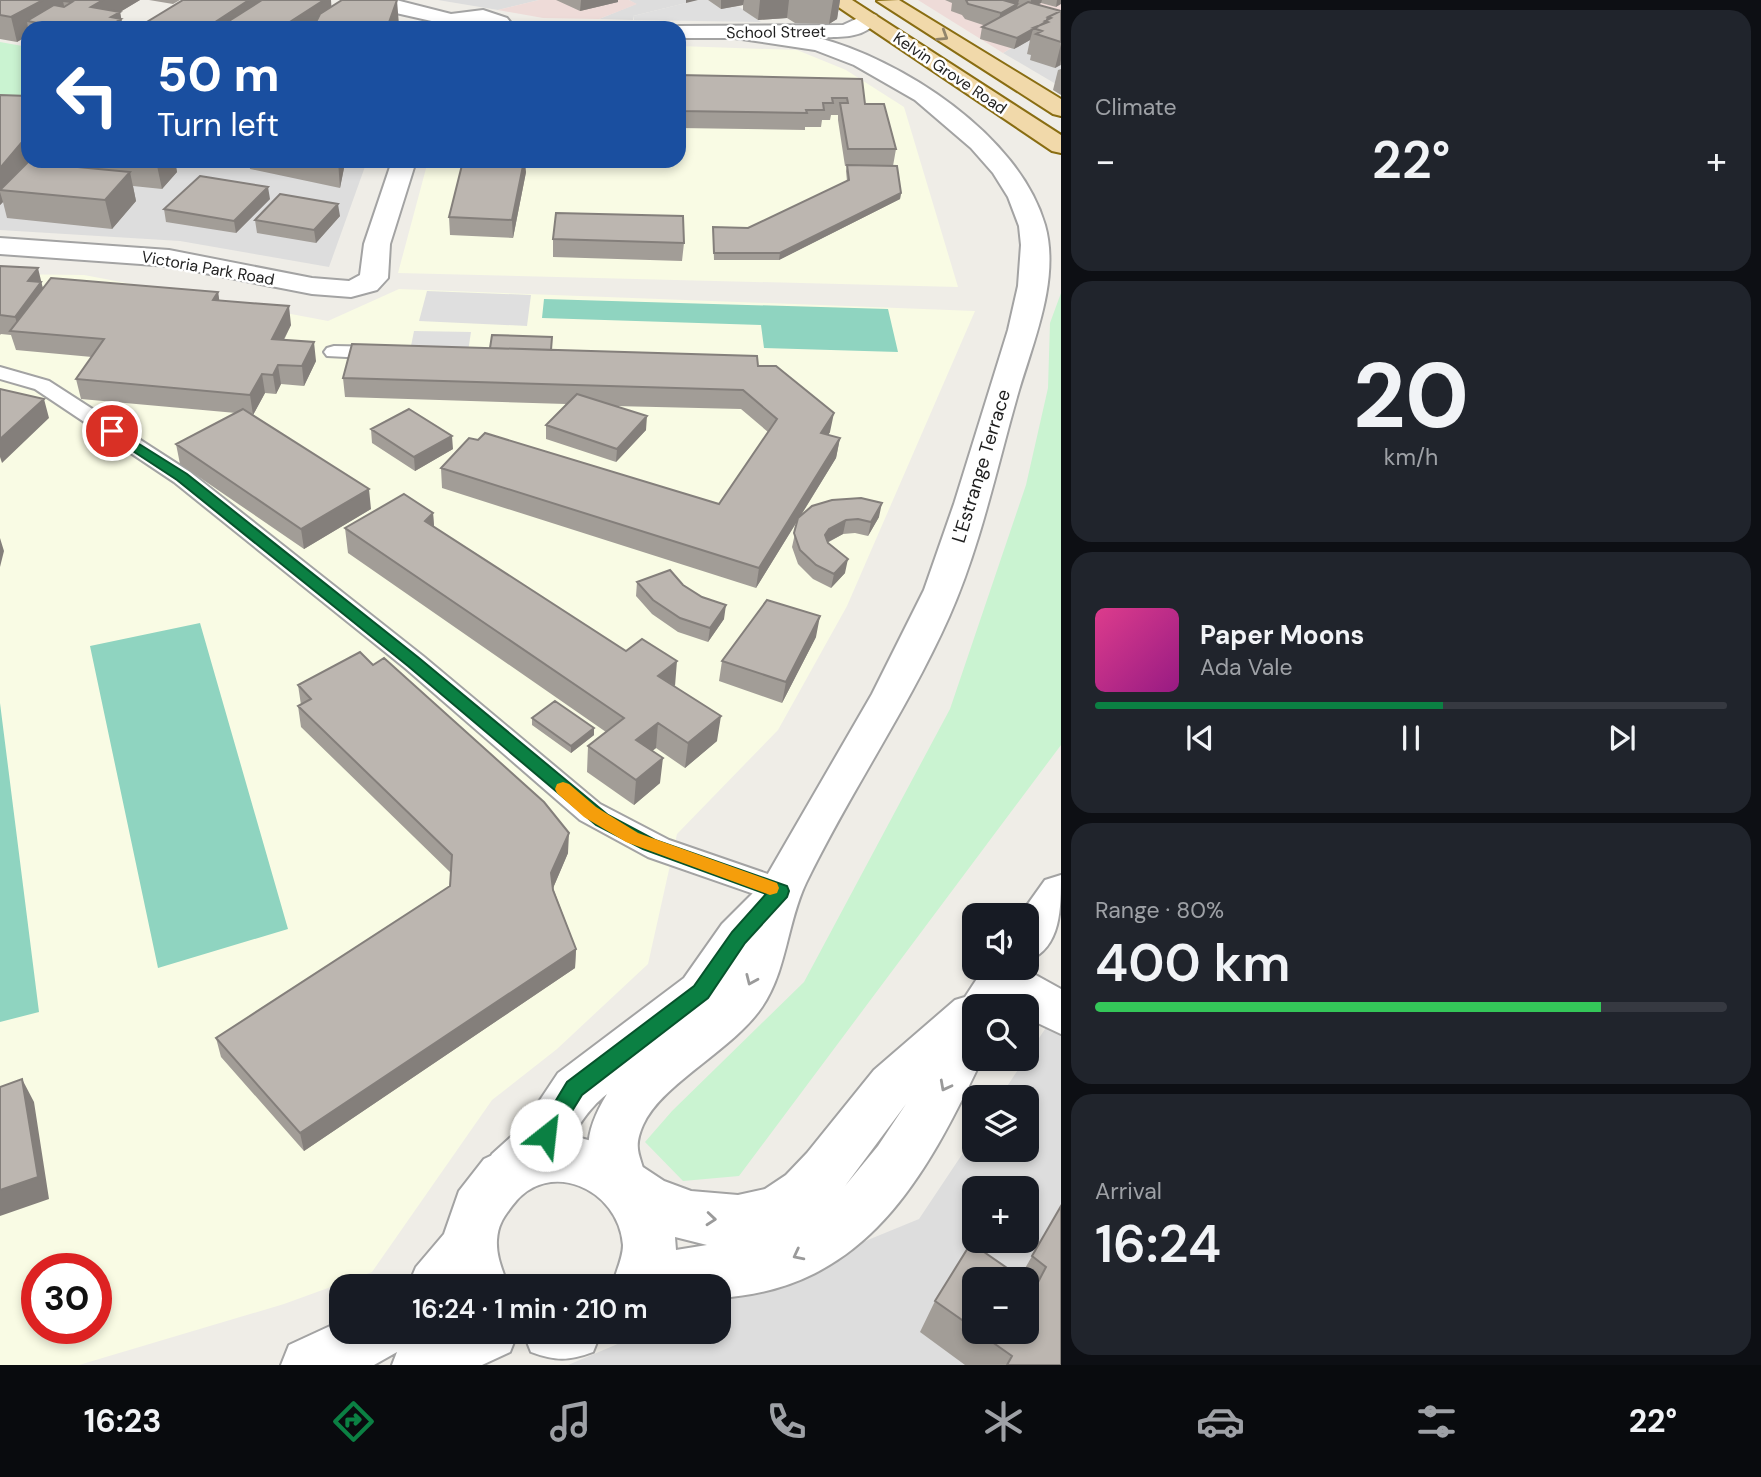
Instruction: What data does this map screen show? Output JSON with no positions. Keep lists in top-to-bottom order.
{
  "streets": {
    "main road": ["Kelvin Grove Road"],
    "street": ["School Street", "Victoria Park Road", "L'Estrange Terrace"]
  },
  "crossings": [
    ["School Street", "Kelvin Grove Road"],
    ["School Street", "L'Estrange Terrace"]
  ],
  "page": {
    "tile": [
      "Climate",
      ["20", "km/h"],
      ["Range · 80%", "400 km"],
      ["Arrival", "16:24"]
    ],
    "turn": ["50 m", "Turn left"],
    "heat": ["−", "22°", "+"],
    "song": ["Paper Moons", "Ada Vale"],
    "map_buttons": ["+", "−"],
    "limit": "30",
    "trip": "16:24 · 1 min · 210 m",
    "tabs": ["16:23", "22°"]
  }
}
